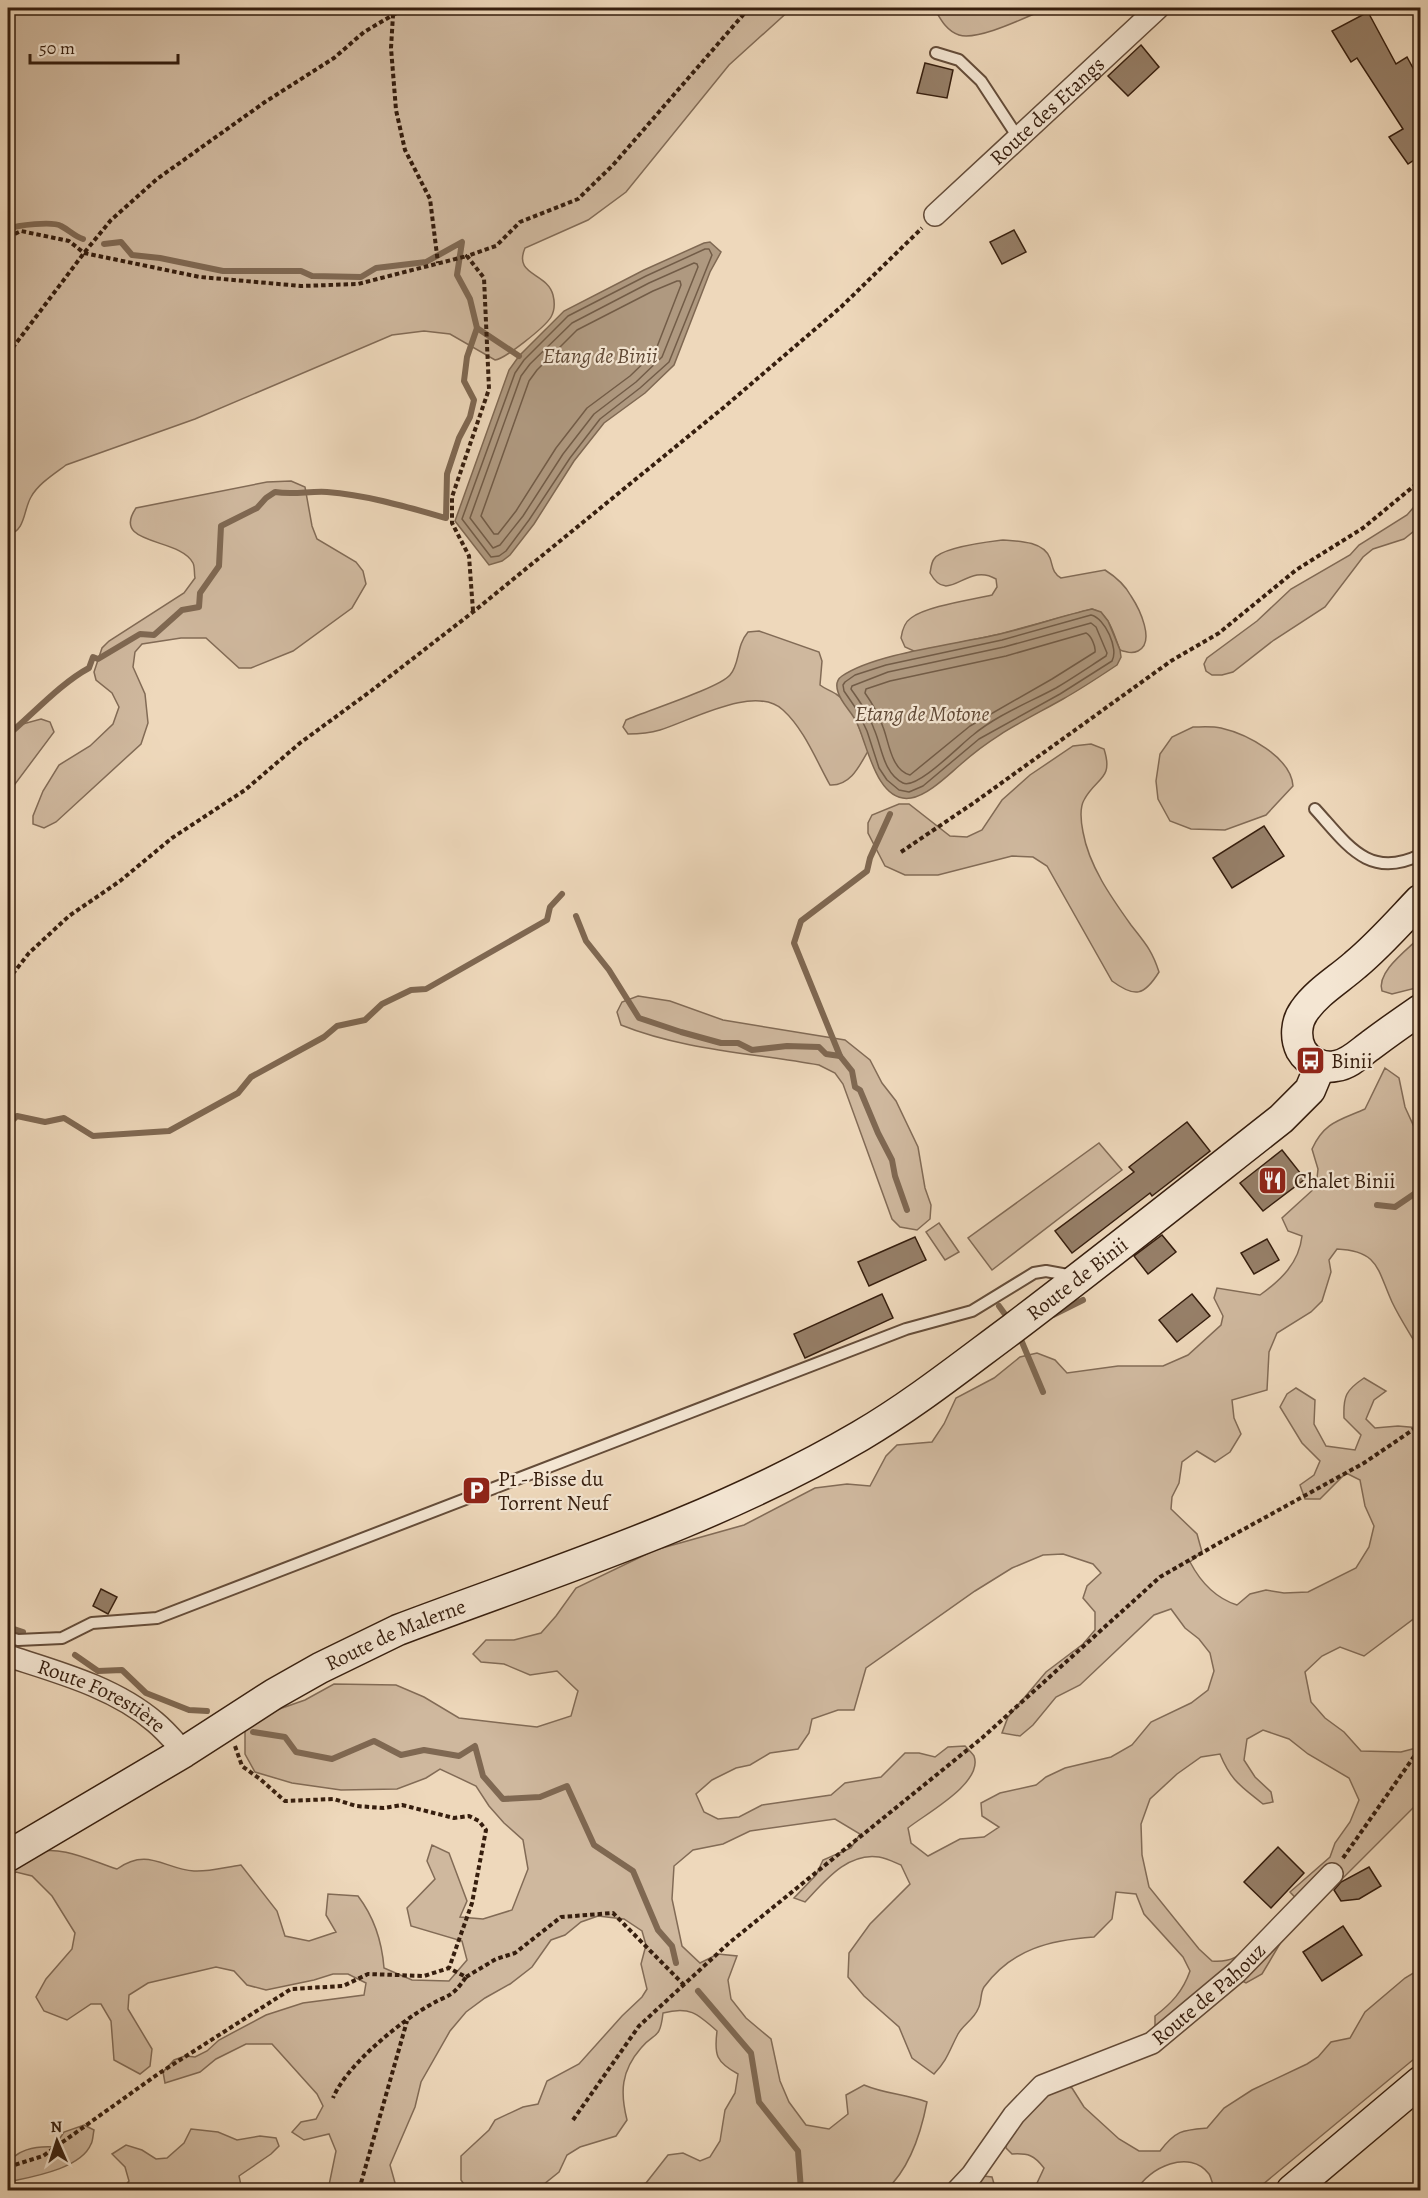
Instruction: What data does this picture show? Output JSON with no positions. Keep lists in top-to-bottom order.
{
  "streets": {
    "street": [
      "Route des Etangs",
      "Route de Binii",
      "Route de Malerne",
      "Route Forestière",
      "Route de Pahouz"
    ]
  },
  "crossings": [
    ["Route de Binii", "Route de Malerne"],
    ["Route de Malerne", "Route Forestière"]
  ],
  "water": ["Etang de Binii", "Etang de Motone"],
  "places": {
    "bus stop": ["Binii"],
    "restaurant": ["Chalet Binii"],
    "parking": ["P1 - Bisse du Torrent Neuf"]
  },
  "scale_bar": "50 m",
  "north": "top"
}
